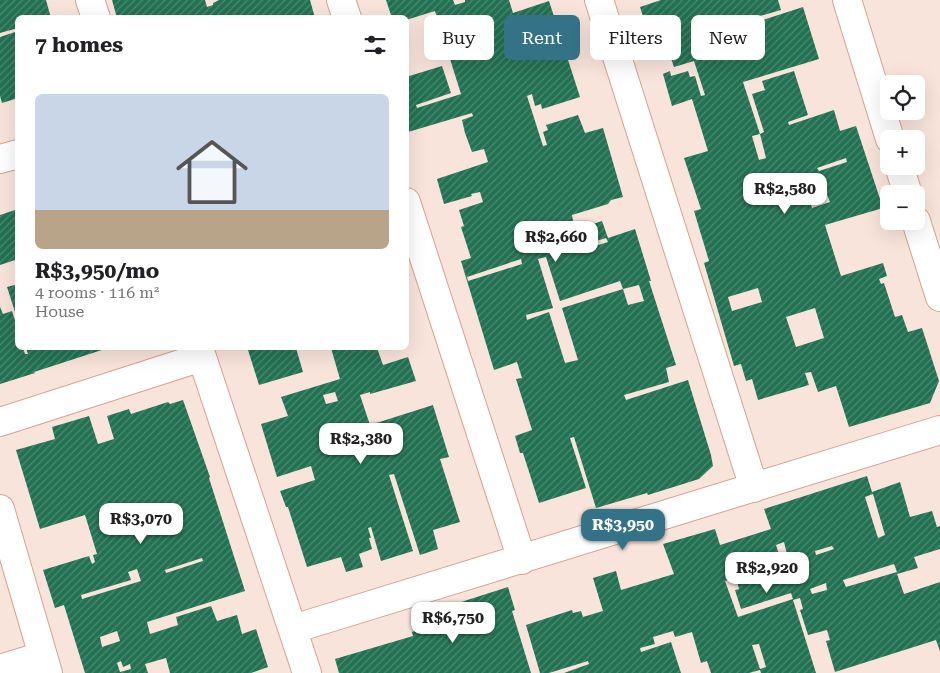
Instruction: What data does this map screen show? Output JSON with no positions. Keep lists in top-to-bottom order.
{
  "page": {
    "chip": [
      "Buy",
      "Rent",
      "Filters",
      "New"
    ],
    "heading": "7 homes",
    "map_buttons": ["+", "−"],
    "list": [
      {
        "name": "R$3,950/mo",
        "note": "4 rooms · 116 m² · House"
      }
    ],
    "price": [
      "R$2,580",
      "R$2,660",
      "R$2,380",
      "R$3,070",
      "R$3,950",
      "R$2,920",
      "R$6,750"
    ]
  }
}
